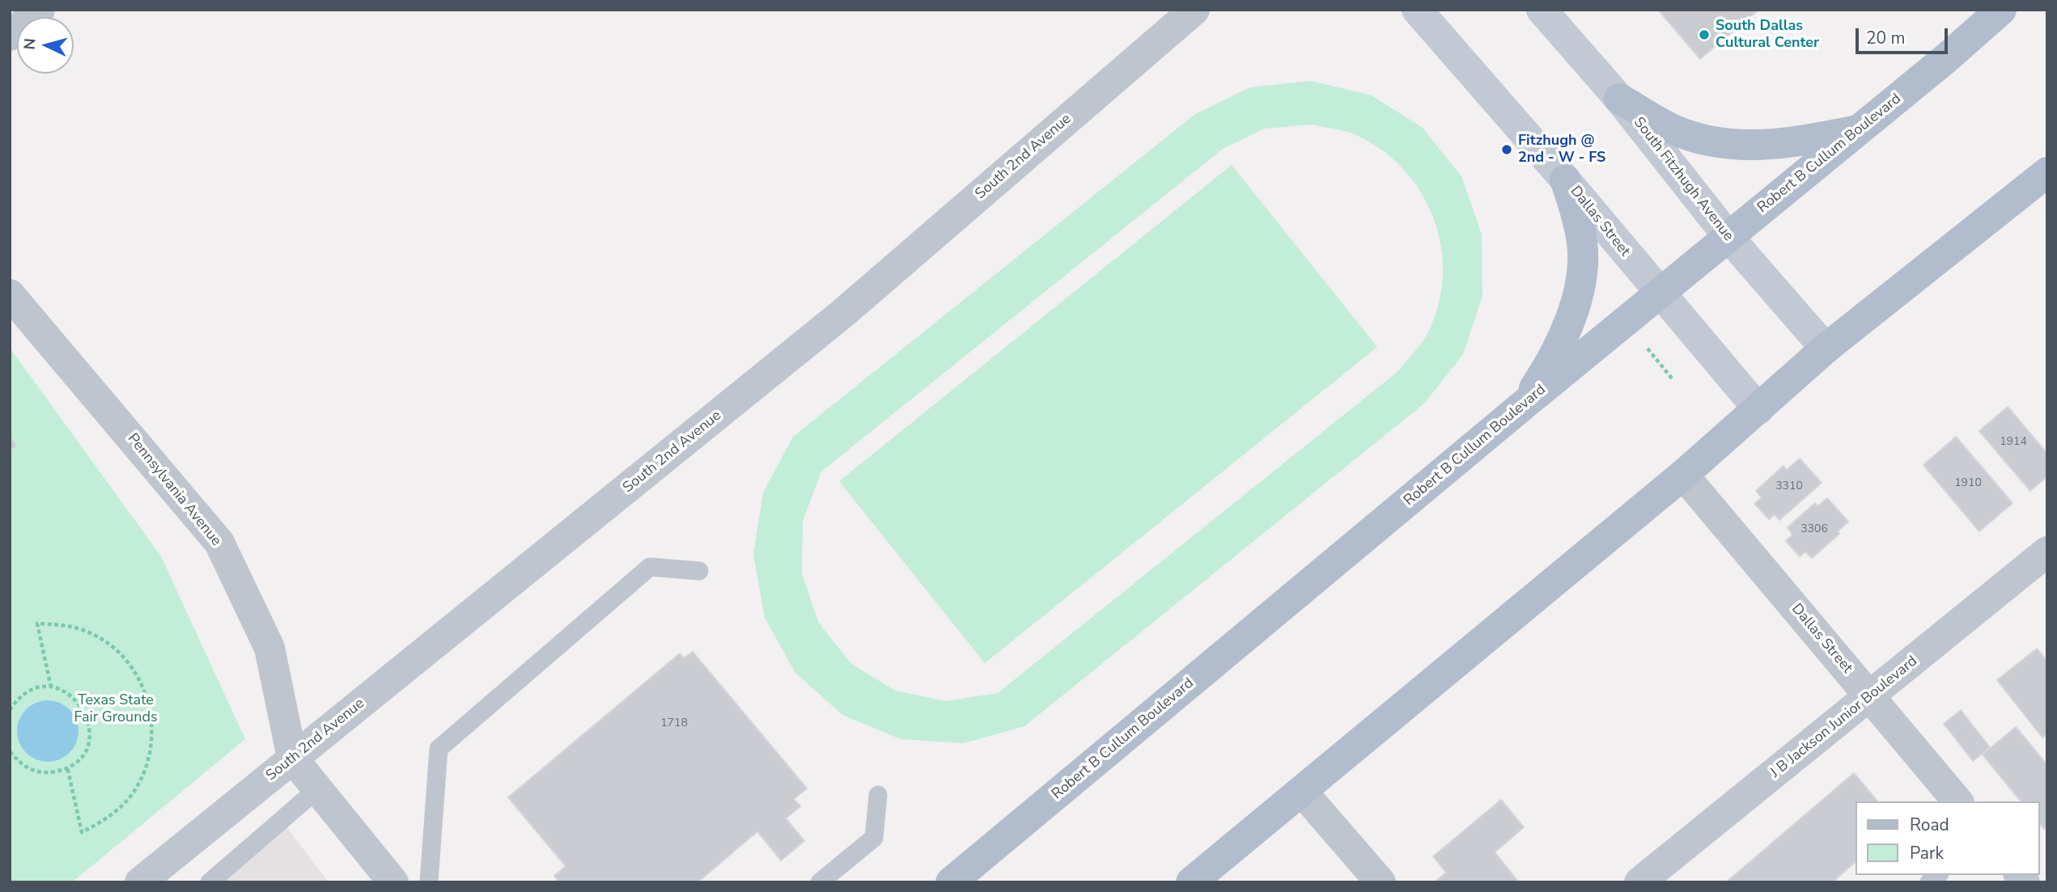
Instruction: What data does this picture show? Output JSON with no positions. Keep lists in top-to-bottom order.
{
  "streets": {
    "main road": ["Robert B Cullum Boulevard", "South Fitzhugh Avenue", "Dallas Street"],
    "street": ["South 2nd Avenue", "Pennsylvania Avenue", "J B Jackson Junior Boulevard"]
  },
  "crossings": [
    ["Robert B Cullum Boulevard", "South Fitzhugh Avenue"],
    ["Robert B Cullum Boulevard", "Dallas Street"],
    ["South 2nd Avenue", "Pennsylvania Avenue"],
    ["Dallas Street", "J B Jackson Junior Boulevard"]
  ],
  "parks": ["Texas State Fair Grounds"],
  "places": ["South Dallas Cultural Center", "Fitzhugh @ 2nd - W - FS"],
  "house_numbers": [
    "1914",
    "1910",
    "3310",
    "3306",
    "1718"
  ],
  "legend": ["Road", "Park"],
  "scale_bar": "20 m",
  "north": "left"
}
